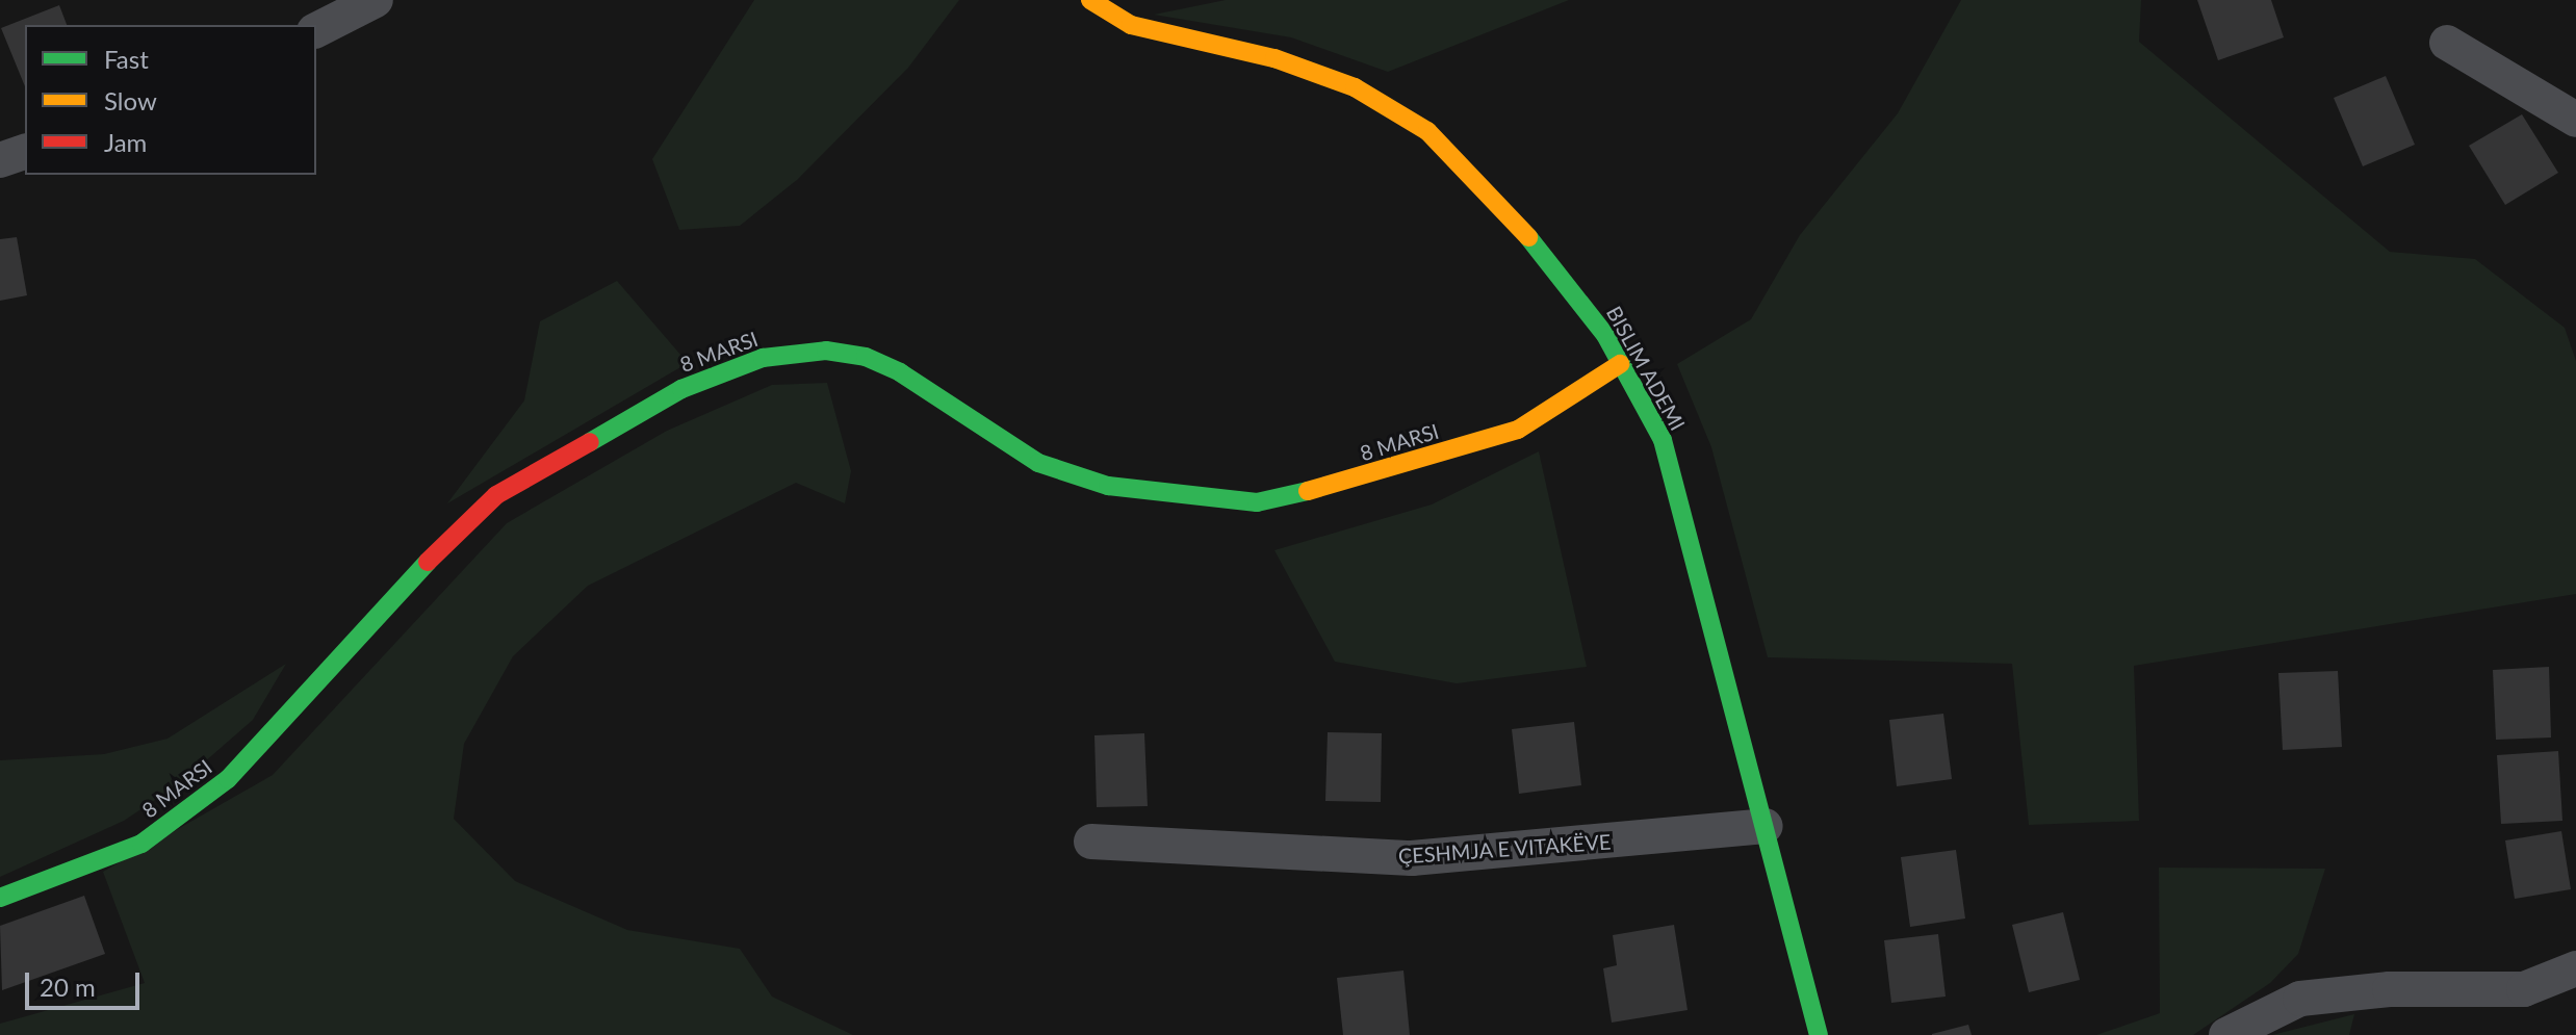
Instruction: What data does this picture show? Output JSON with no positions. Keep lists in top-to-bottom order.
{
  "streets": {
    "street": ["8 MARSI", "BISLIM ADEMI", "ÇESHMJA E VITAKËVE"]
  },
  "crossings": [
    ["8 MARSI", "BISLIM ADEMI"],
    ["BISLIM ADEMI", "ÇESHMJA E VITAKËVE"]
  ],
  "legend": ["Fast", "Slow", "Jam"],
  "scale_bar": "20 m"
}
